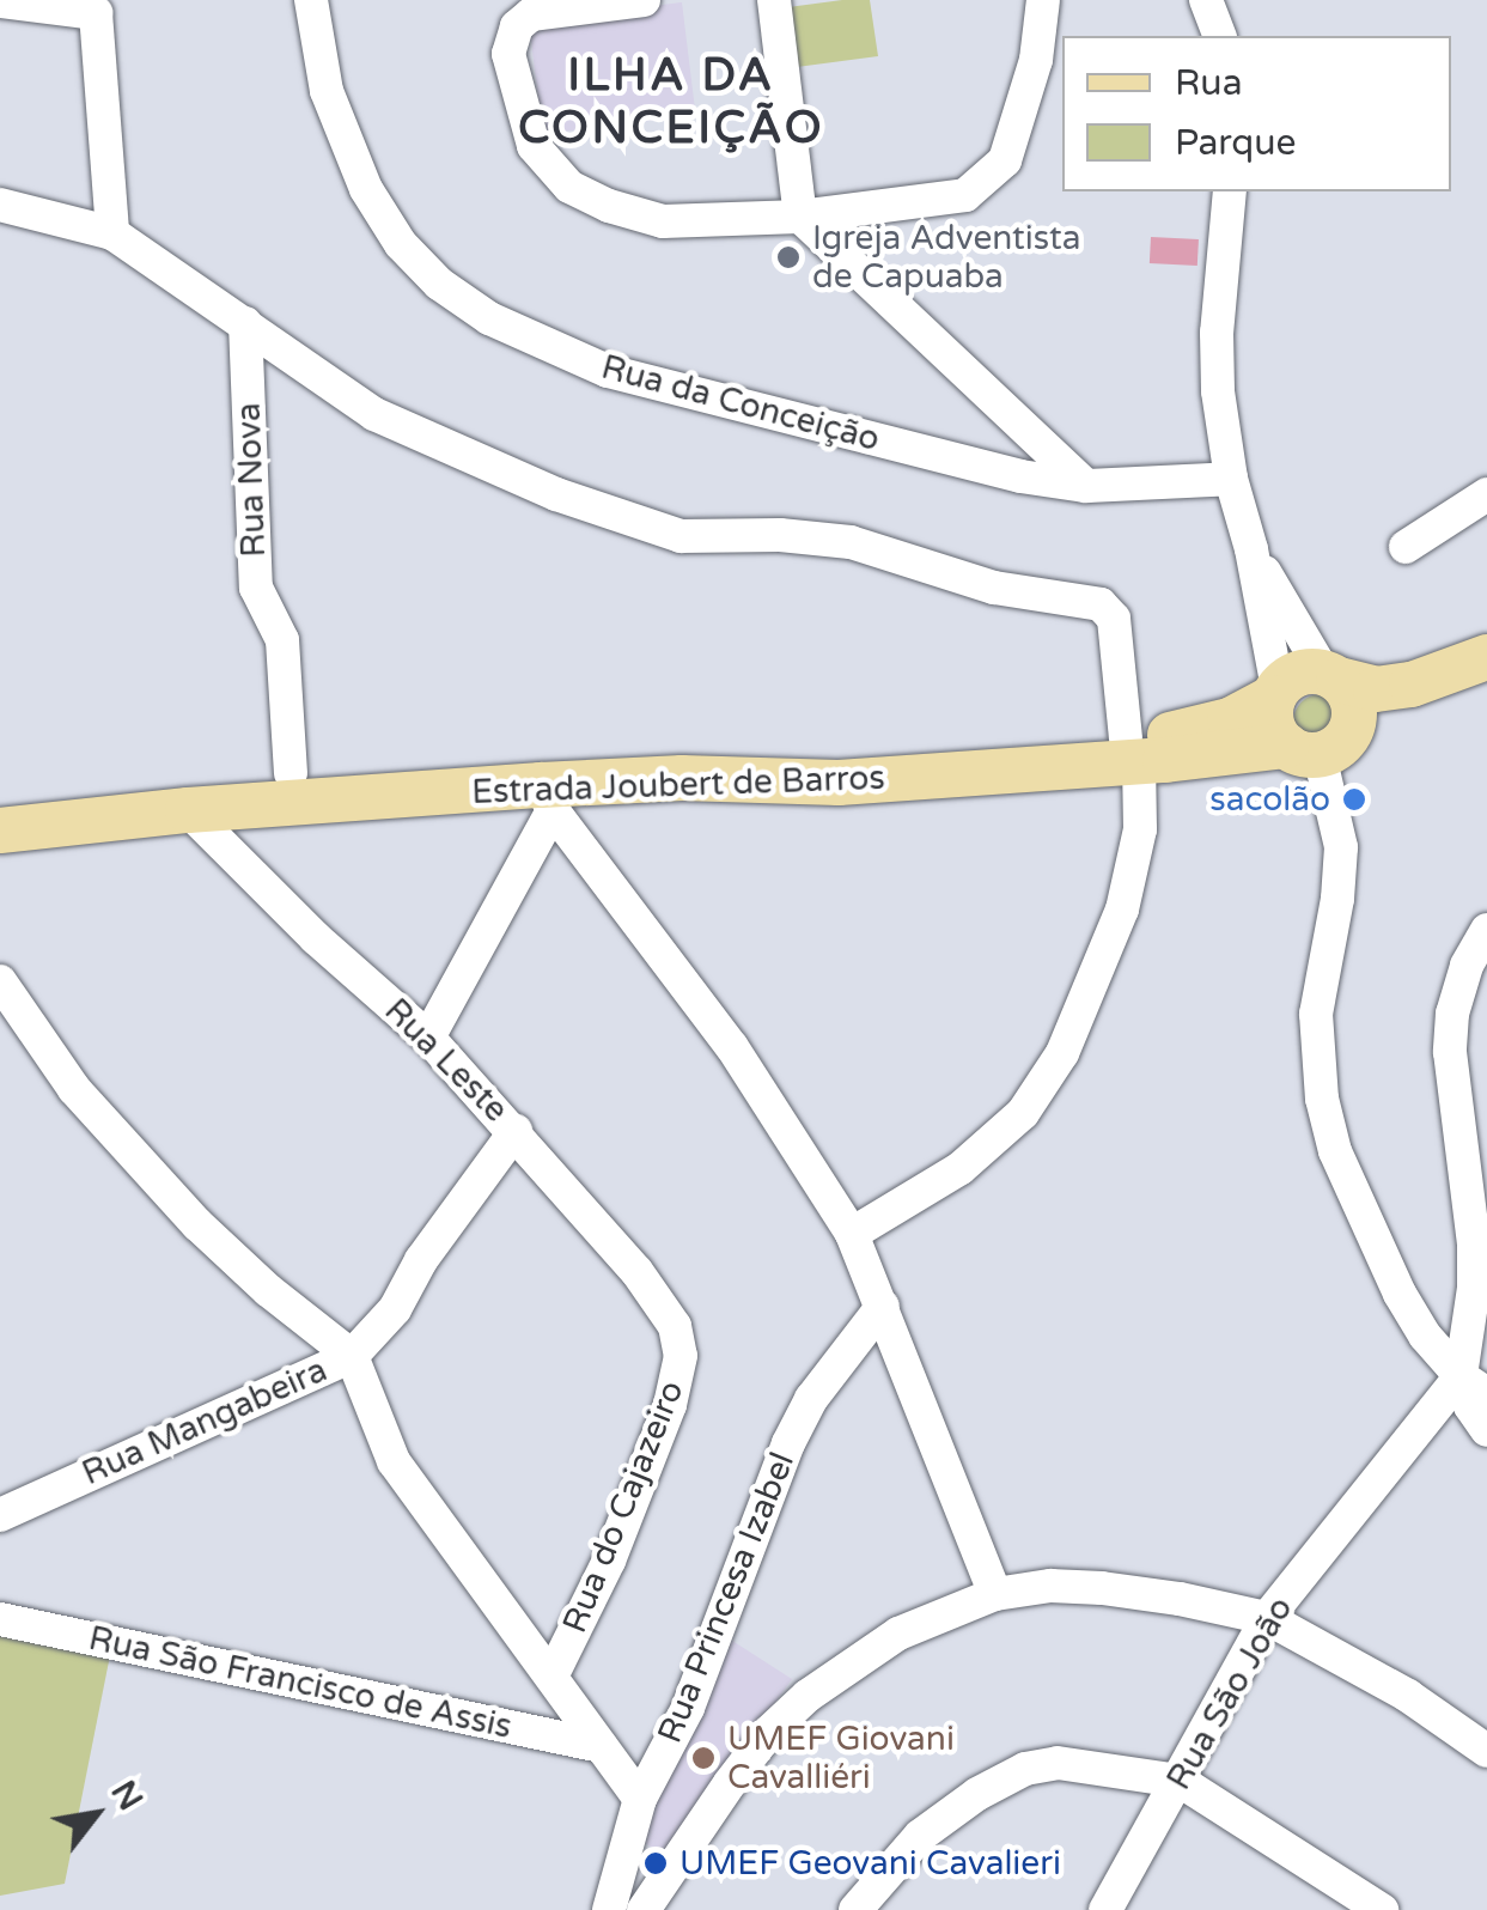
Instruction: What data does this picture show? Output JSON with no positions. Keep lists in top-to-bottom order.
{
  "streets": {
    "main road": ["Estrada Joubert de Barros"],
    "street": [
      "Rua da Conceição",
      "Rua Nova",
      "Rua Leste",
      "Rua Mangabeira",
      "Rua do Cajazeiro",
      "Rua Princesa Izabel",
      "Rua São Francisco de Assis",
      "Rua São João"
    ]
  },
  "crossings": [
    ["Rua Nova", "Estrada Joubert de Barros"],
    ["Estrada Joubert de Barros", "Rua Leste"],
    ["Rua Leste", "Rua Mangabeira"],
    ["Rua Leste", "Rua do Cajazeiro"]
  ],
  "districts": ["ILHA DA CONCEIÇÃO"],
  "places": [
    "Igreja Adventista de Capuaba",
    "sacolão",
    "UMEF Giovani Cavalliéri",
    "UMEF Geovani Cavalieri"
  ],
  "legend": ["Rua", "Parque"],
  "north": "top right"
}
